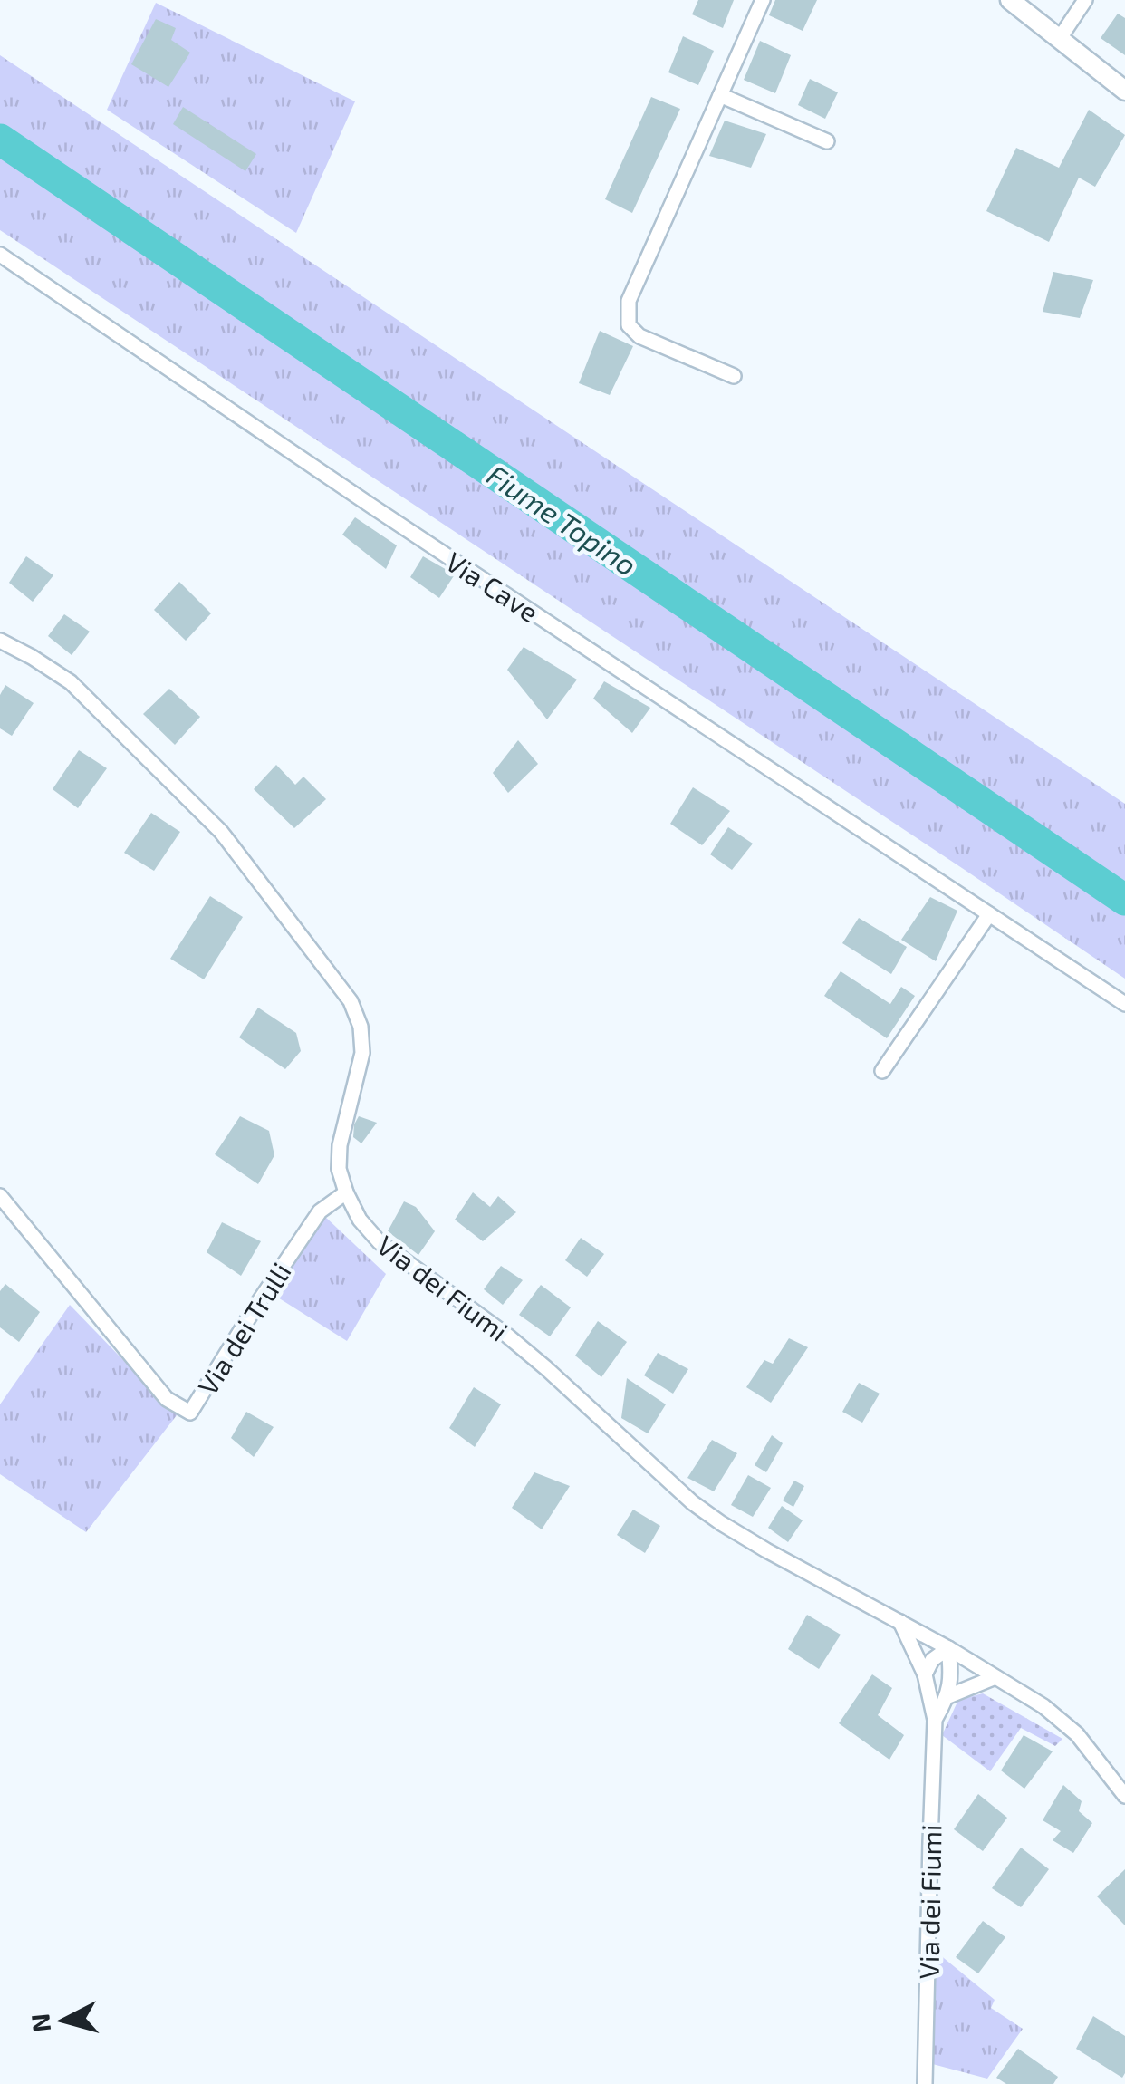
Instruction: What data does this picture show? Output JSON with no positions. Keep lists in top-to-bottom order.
{
  "streets": {
    "street": ["Via Cave", "Via dei Fiumi", "Via dei Trulli"]
  },
  "crossings": [
    ["Via dei Fiumi", "Via dei Trulli"]
  ],
  "water": ["Fiume Topino"],
  "north": "left"
}
